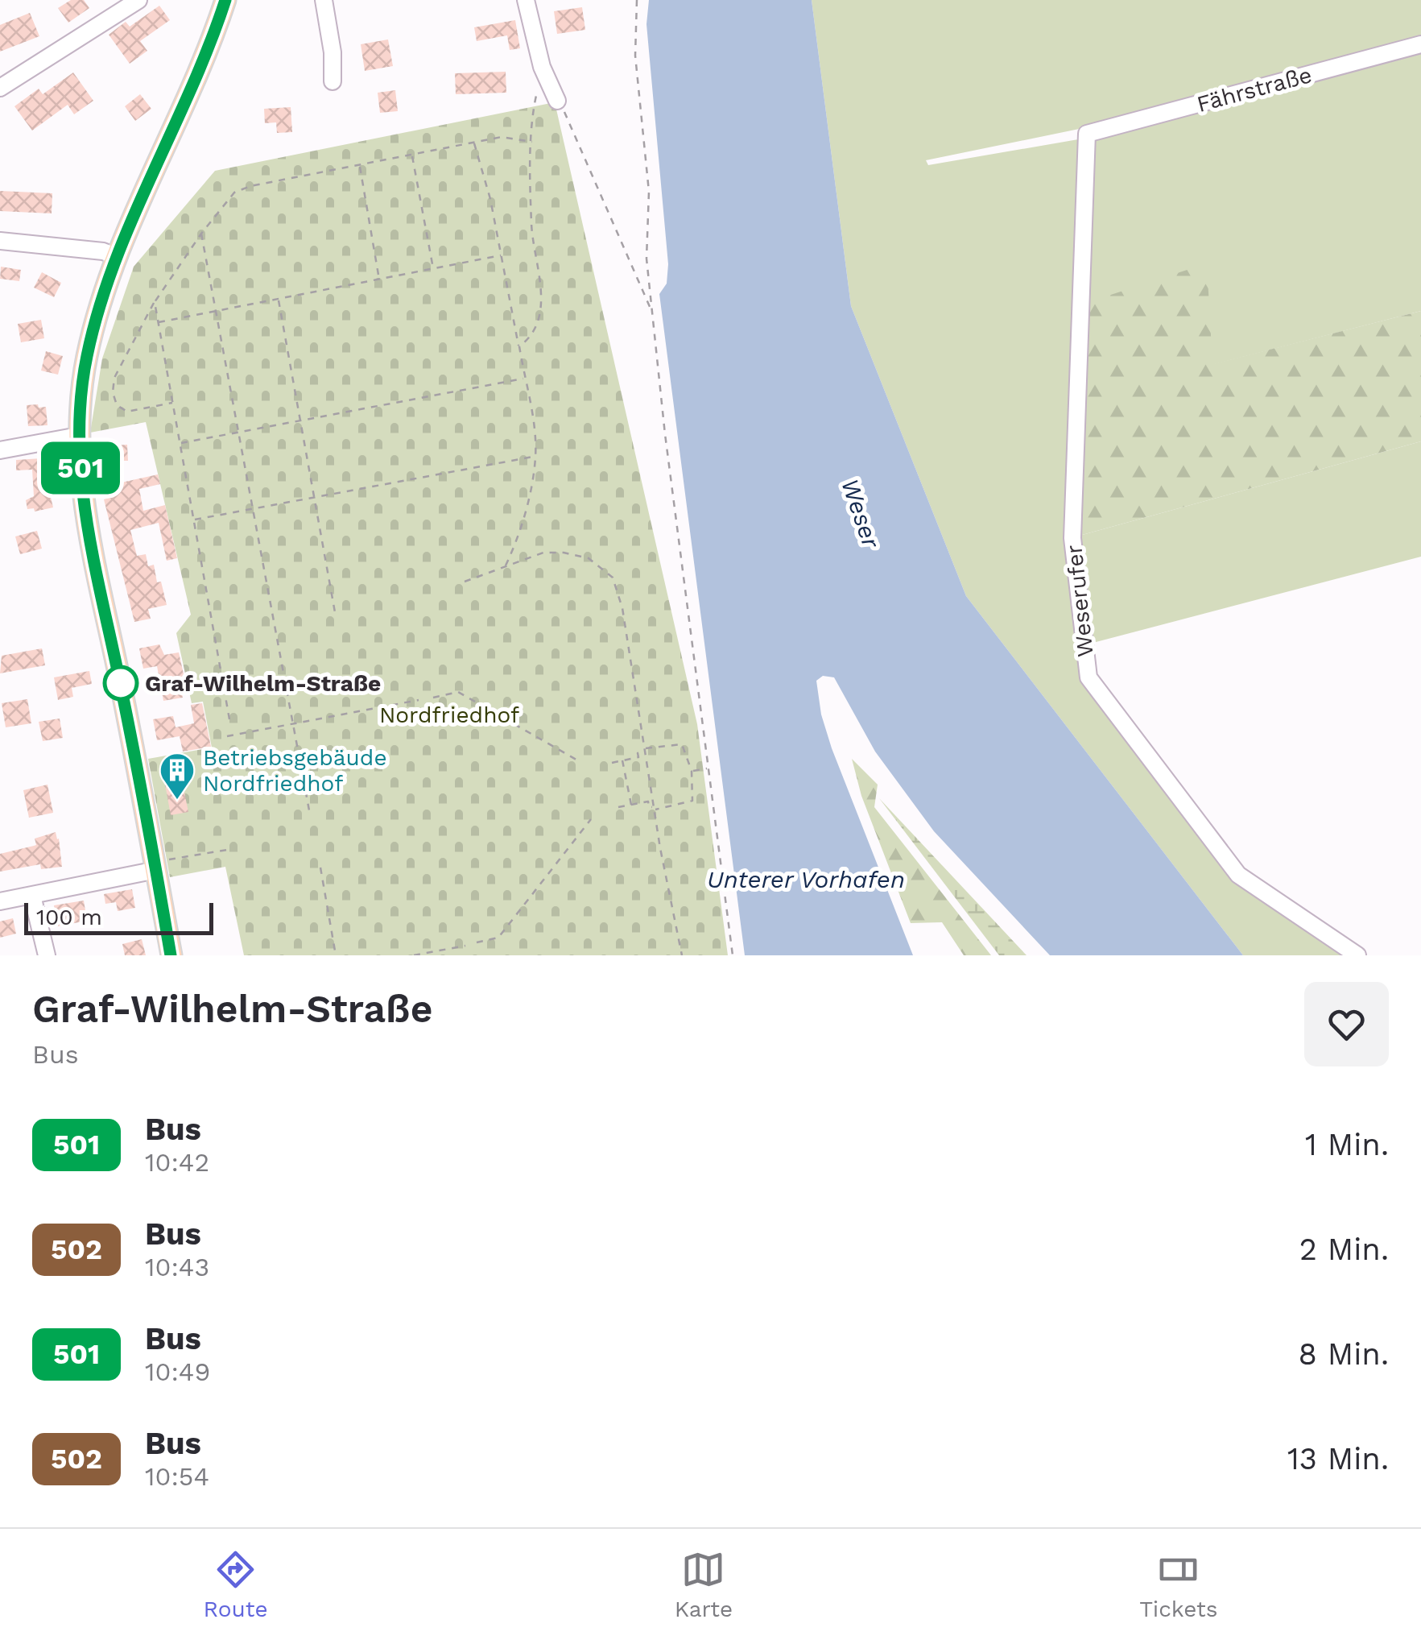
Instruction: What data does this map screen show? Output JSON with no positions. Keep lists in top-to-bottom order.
{
  "streets": {
    "street": ["Fährstraße", "Weserufer"]
  },
  "crossings": [
    ["Fährstraße", "Weserufer"]
  ],
  "water": ["Weser", "Unterer Vorhafen"],
  "parks": ["Nordfriedhof"],
  "places": {
    "other": ["Graf-Wilhelm-Straße"],
    "building": ["Betriebsgebäude Nordfriedhof"]
  },
  "lines": ["bus line 501"],
  "scale_bar": "100 m",
  "page": {
    "on_map": "501",
    "scale": "100 m",
    "heading": ["Graf-Wilhelm-Straße", "Bus"],
    "list": [
      {
        "mark": "501",
        "name": "Bus",
        "note": "10:42",
        "value": "1 Min."
      },
      {
        "mark": "502",
        "name": "Bus",
        "note": "10:43",
        "value": "2 Min."
      },
      {
        "mark": "501",
        "name": "Bus",
        "note": "10:49",
        "value": "8 Min."
      },
      {
        "mark": "502",
        "name": "Bus",
        "note": "10:54",
        "value": "13 Min."
      }
    ],
    "tabs": ["Route", "Karte", "Tickets"]
  }
}
